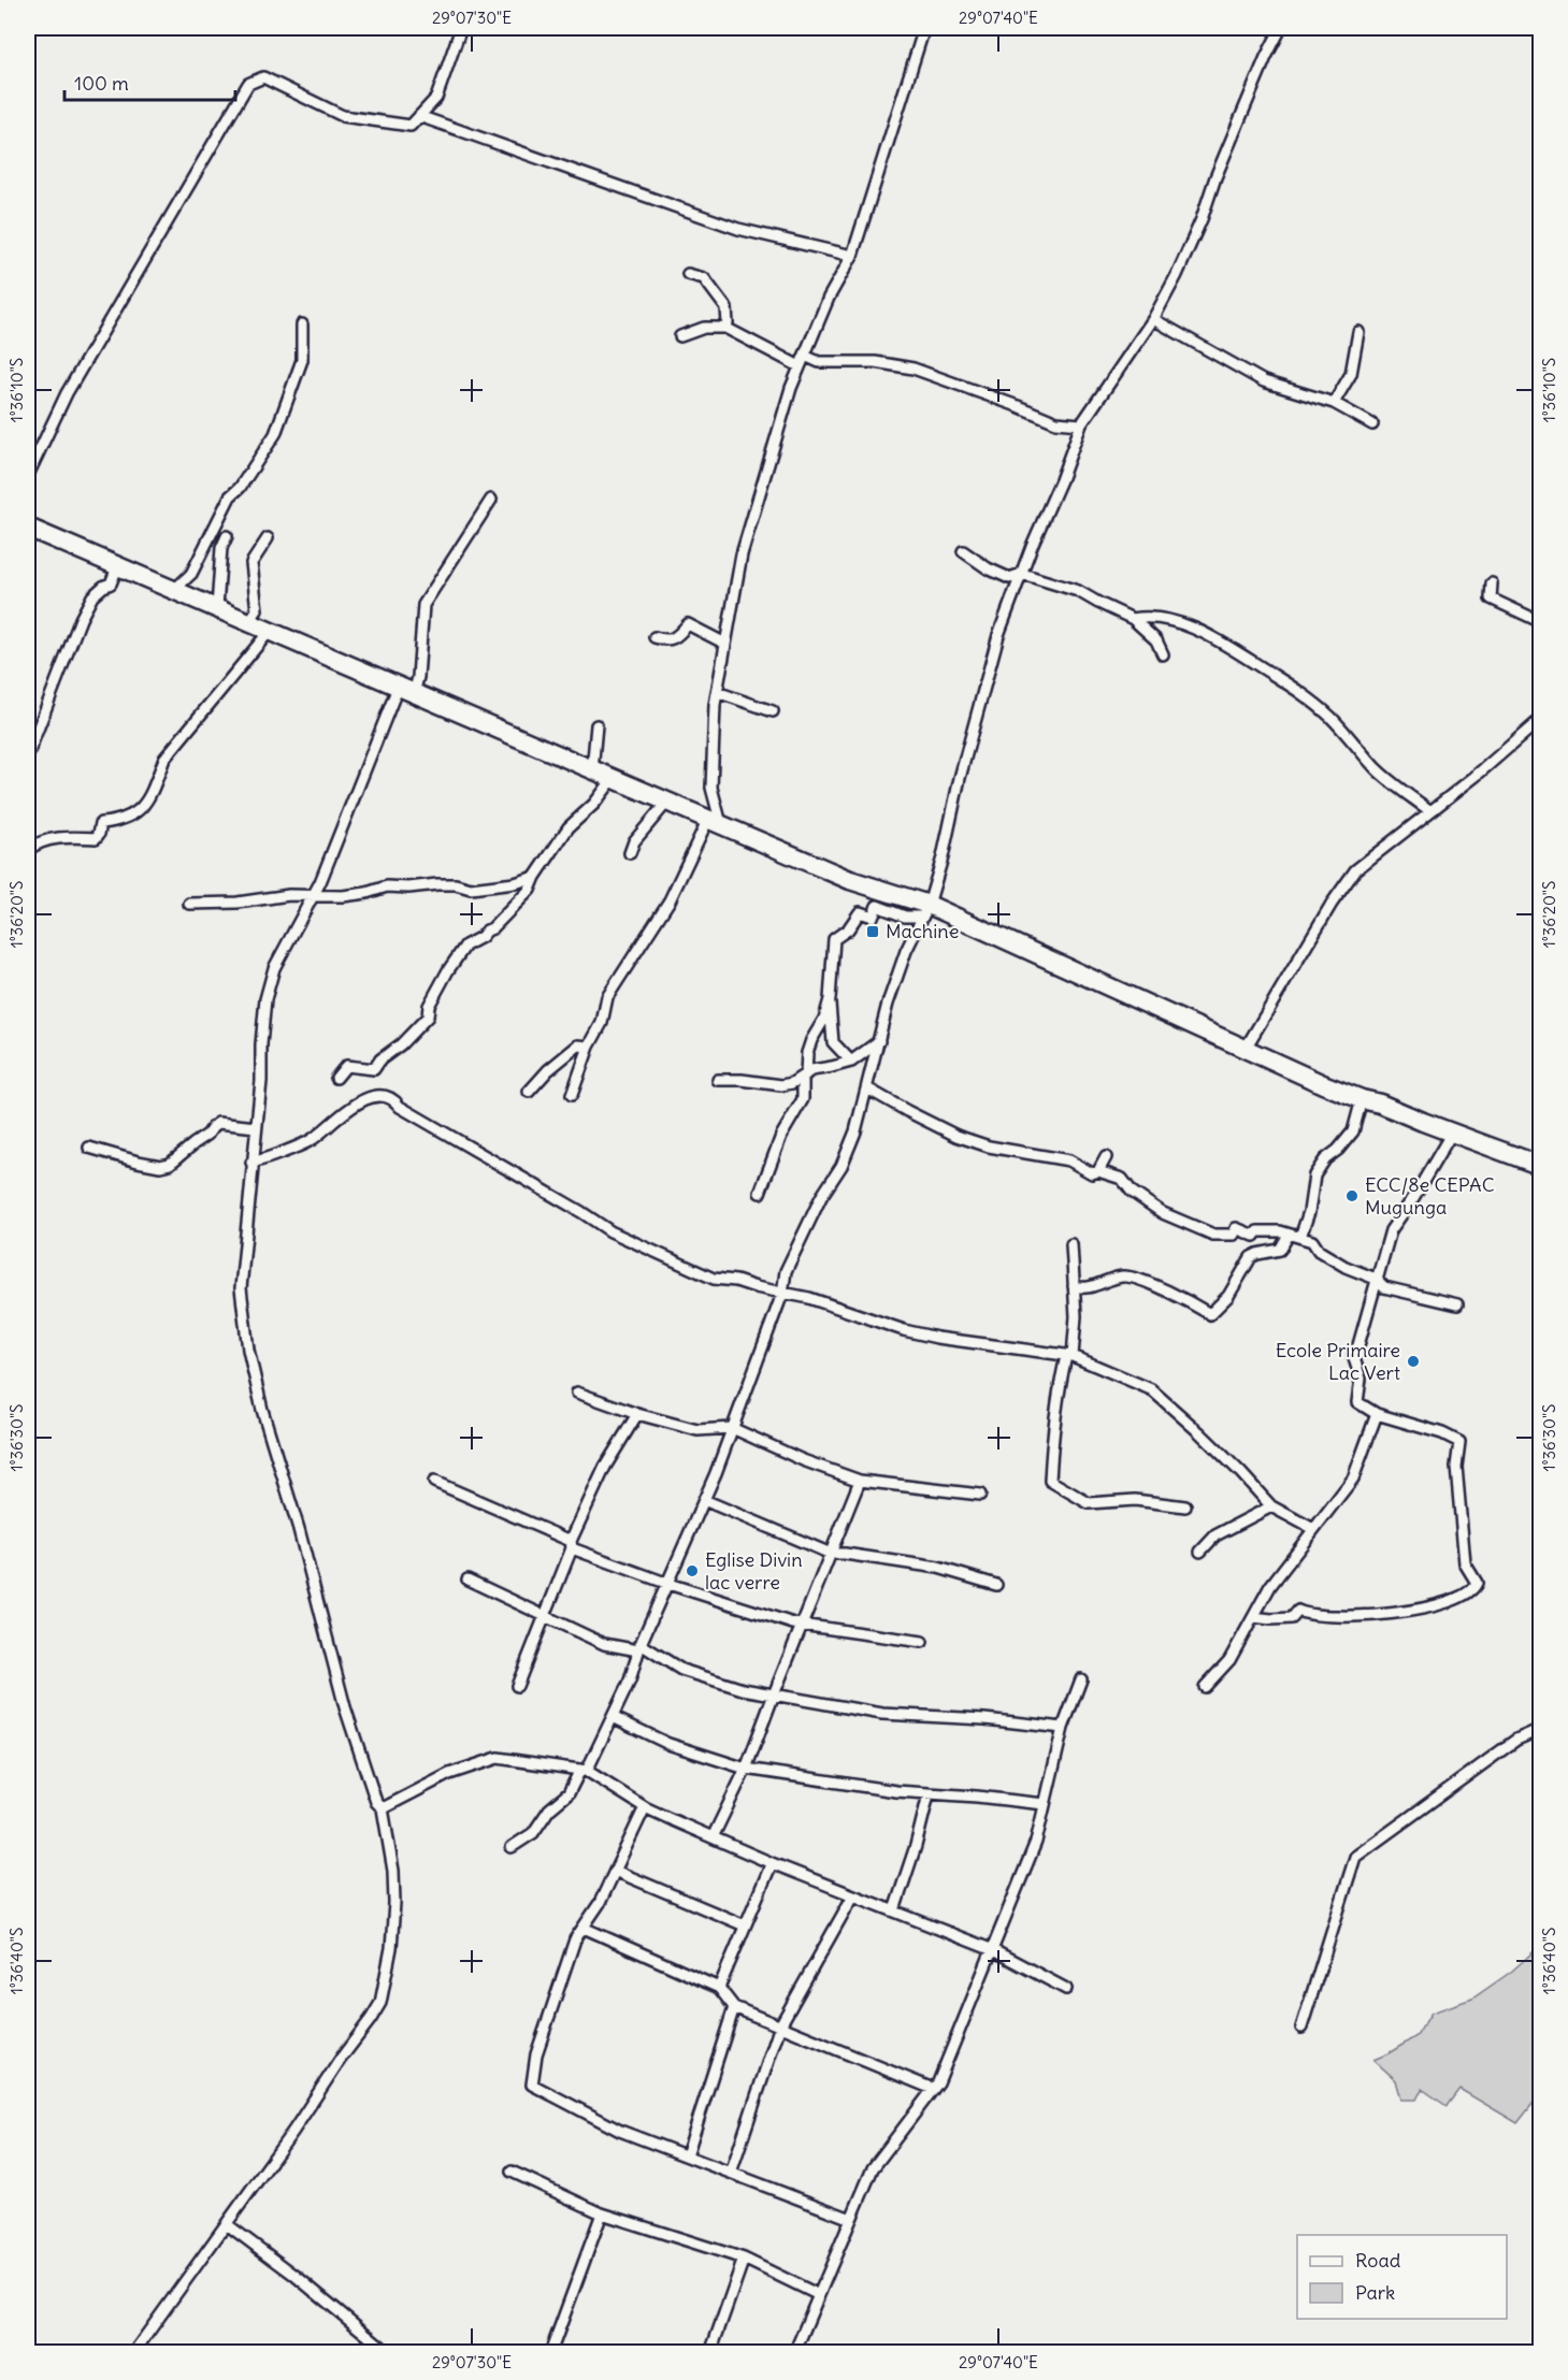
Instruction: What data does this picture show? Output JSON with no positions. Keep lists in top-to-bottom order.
{
  "places": {
    "transit": ["Machine"],
    "other": ["ECC/8e CEPAC Mugunga", "Ecole Primaire Lac Vert", "Eglise Divin lac verre"]
  },
  "legend": ["Road", "Park"],
  "scale_bar": "100 m",
  "coordinates": [
    "29°07'30\"E",
    "29°07'40\"E",
    "1°36'10\"S",
    "1°36'20\"S",
    "1°36'30\"S",
    "1°36'40\"S"
  ]
}
